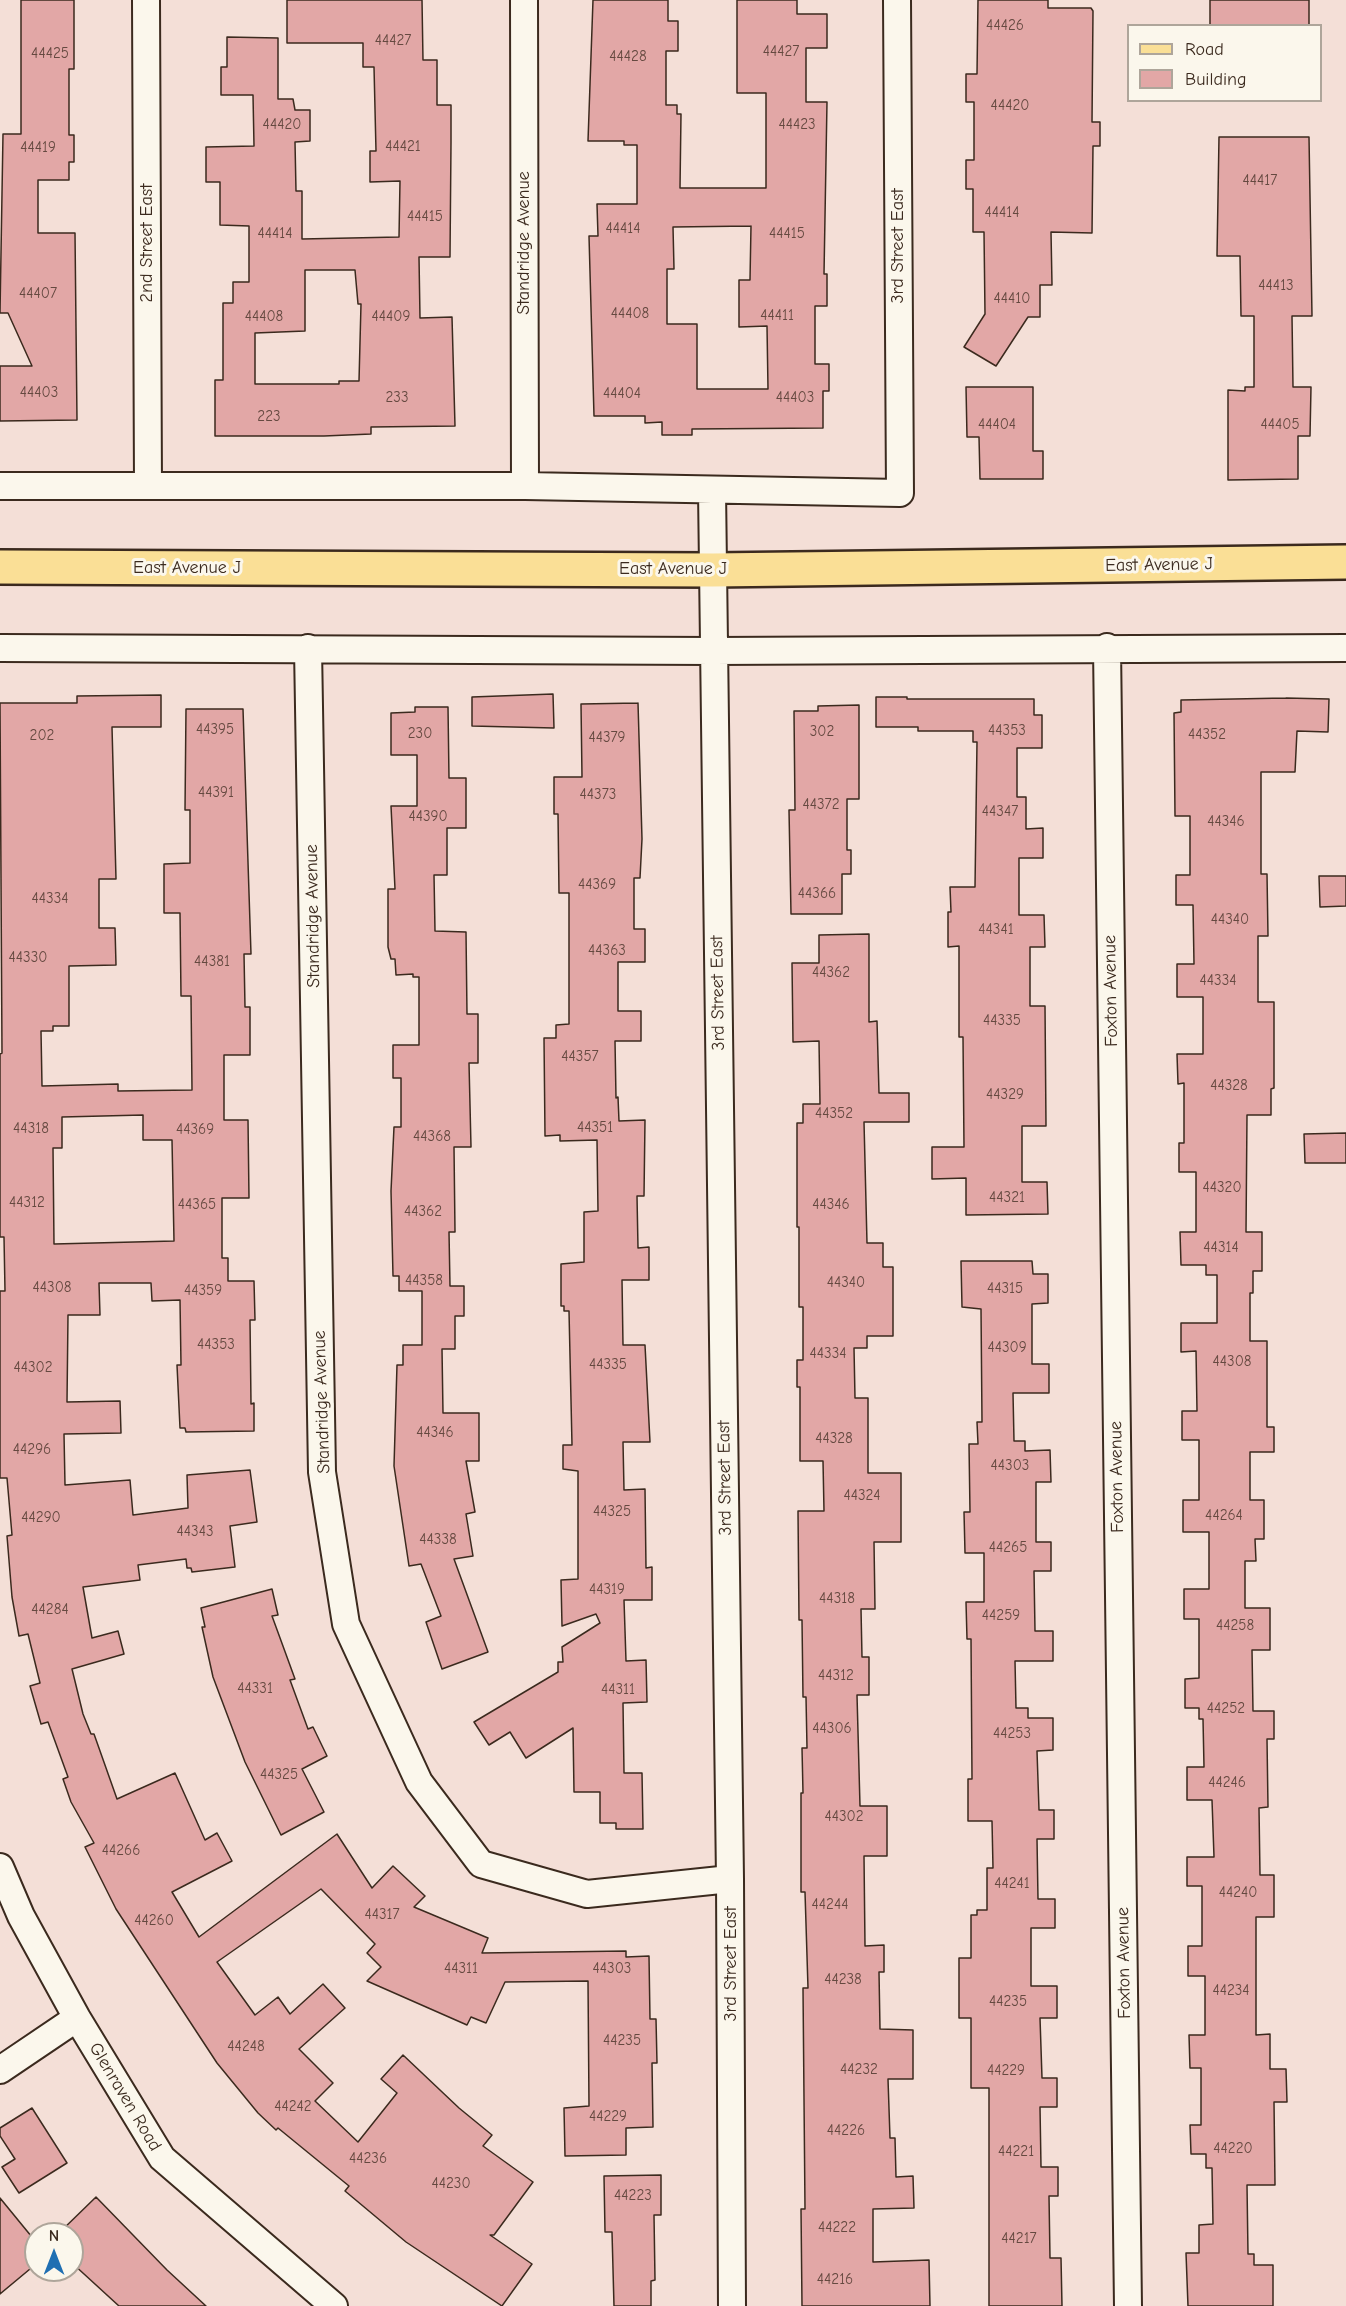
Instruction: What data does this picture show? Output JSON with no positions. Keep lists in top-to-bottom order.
{
  "streets": {
    "main road": ["East Avenue J"],
    "street": [
      "2nd Street East",
      "Standridge Avenue",
      "3rd Street East",
      "Foxton Avenue",
      "Glenraven Road"
    ]
  },
  "crossings": [
    ["Standridge Avenue", "3rd Street East"],
    ["3rd Street East", "East Avenue J"]
  ],
  "house_numbers": [
    "44426",
    "44427",
    "44427",
    "44425",
    "44428",
    "44420",
    "44420",
    "44423",
    "44421",
    "44419",
    "44417",
    "44414",
    "44415",
    "44414",
    "44414",
    "44415",
    "44413",
    "44407",
    "44410",
    "44408",
    "44411",
    "44408",
    "44409",
    "44403",
    "44404",
    "233",
    "44403",
    "223",
    "44404",
    "44405",
    "44395",
    "44353",
    "302",
    "230",
    "44352",
    "202",
    "44379",
    "44391",
    "44373",
    "44372",
    "44347",
    "44390",
    "44346",
    "44369",
    "44366",
    "44334",
    "44340",
    "44341",
    "44363",
    "44330",
    "44381",
    "44362",
    "44334",
    "44335",
    "44357",
    "44328",
    "44329",
    "44352",
    "44351",
    "44318",
    "44369",
    "44368",
    "44320",
    "44321",
    "44312",
    "44365",
    "44346",
    "44362",
    "44314",
    "44358",
    "44340",
    "44308",
    "44315",
    "44359",
    "44353",
    "44309",
    "44334",
    "44308",
    "44335",
    "44302",
    "44346",
    "44328",
    "44296",
    "44303",
    "44324",
    "44325",
    "44264",
    "44290",
    "44343",
    "44338",
    "44265",
    "44319",
    "44318",
    "44284",
    "44259",
    "44258",
    "44312",
    "44331",
    "44311",
    "44252",
    "44306",
    "44253",
    "44325",
    "44246",
    "44302",
    "44266",
    "44241",
    "44240",
    "44244",
    "44317",
    "44260",
    "44311",
    "44303",
    "44238",
    "44234",
    "44235",
    "44235",
    "44248",
    "44232",
    "44229",
    "44242",
    "44229",
    "44226",
    "44220",
    "44221",
    "44236",
    "44230",
    "44223",
    "44222",
    "44217",
    "44216"
  ],
  "legend": ["Road", "Building"],
  "north": "top"
}
